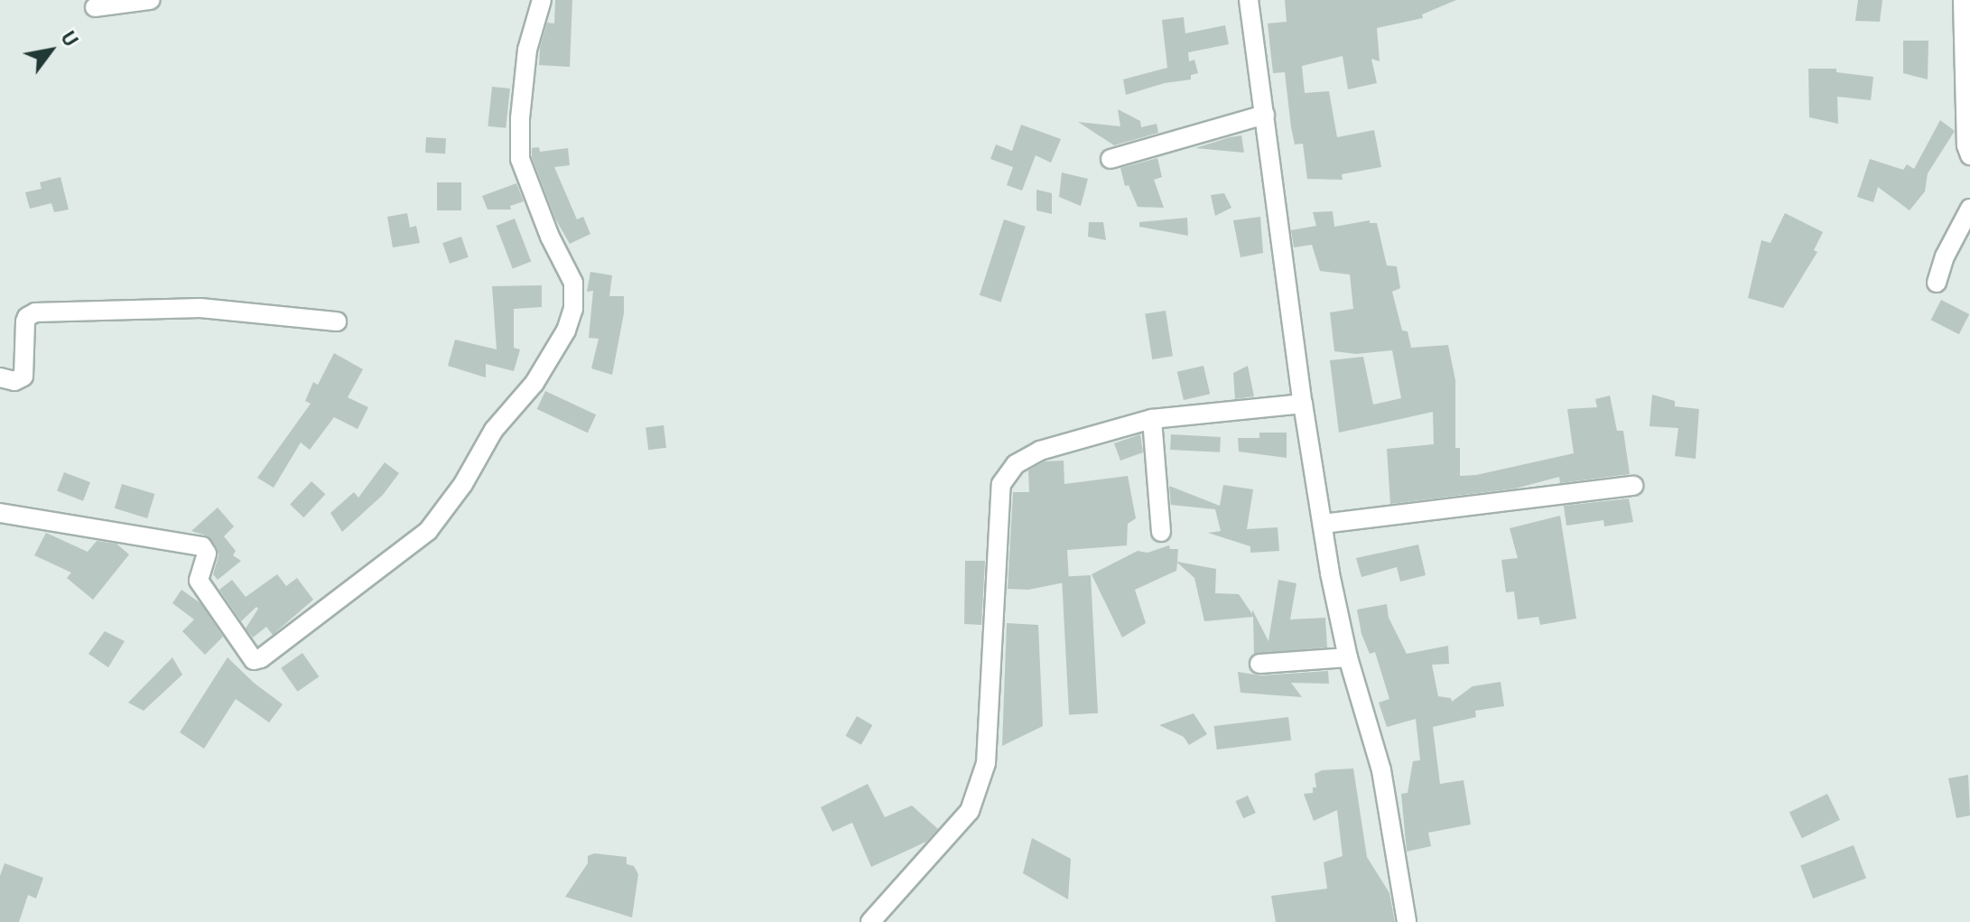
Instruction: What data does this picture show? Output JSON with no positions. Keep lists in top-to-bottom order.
{
  "north": "top right"
}
